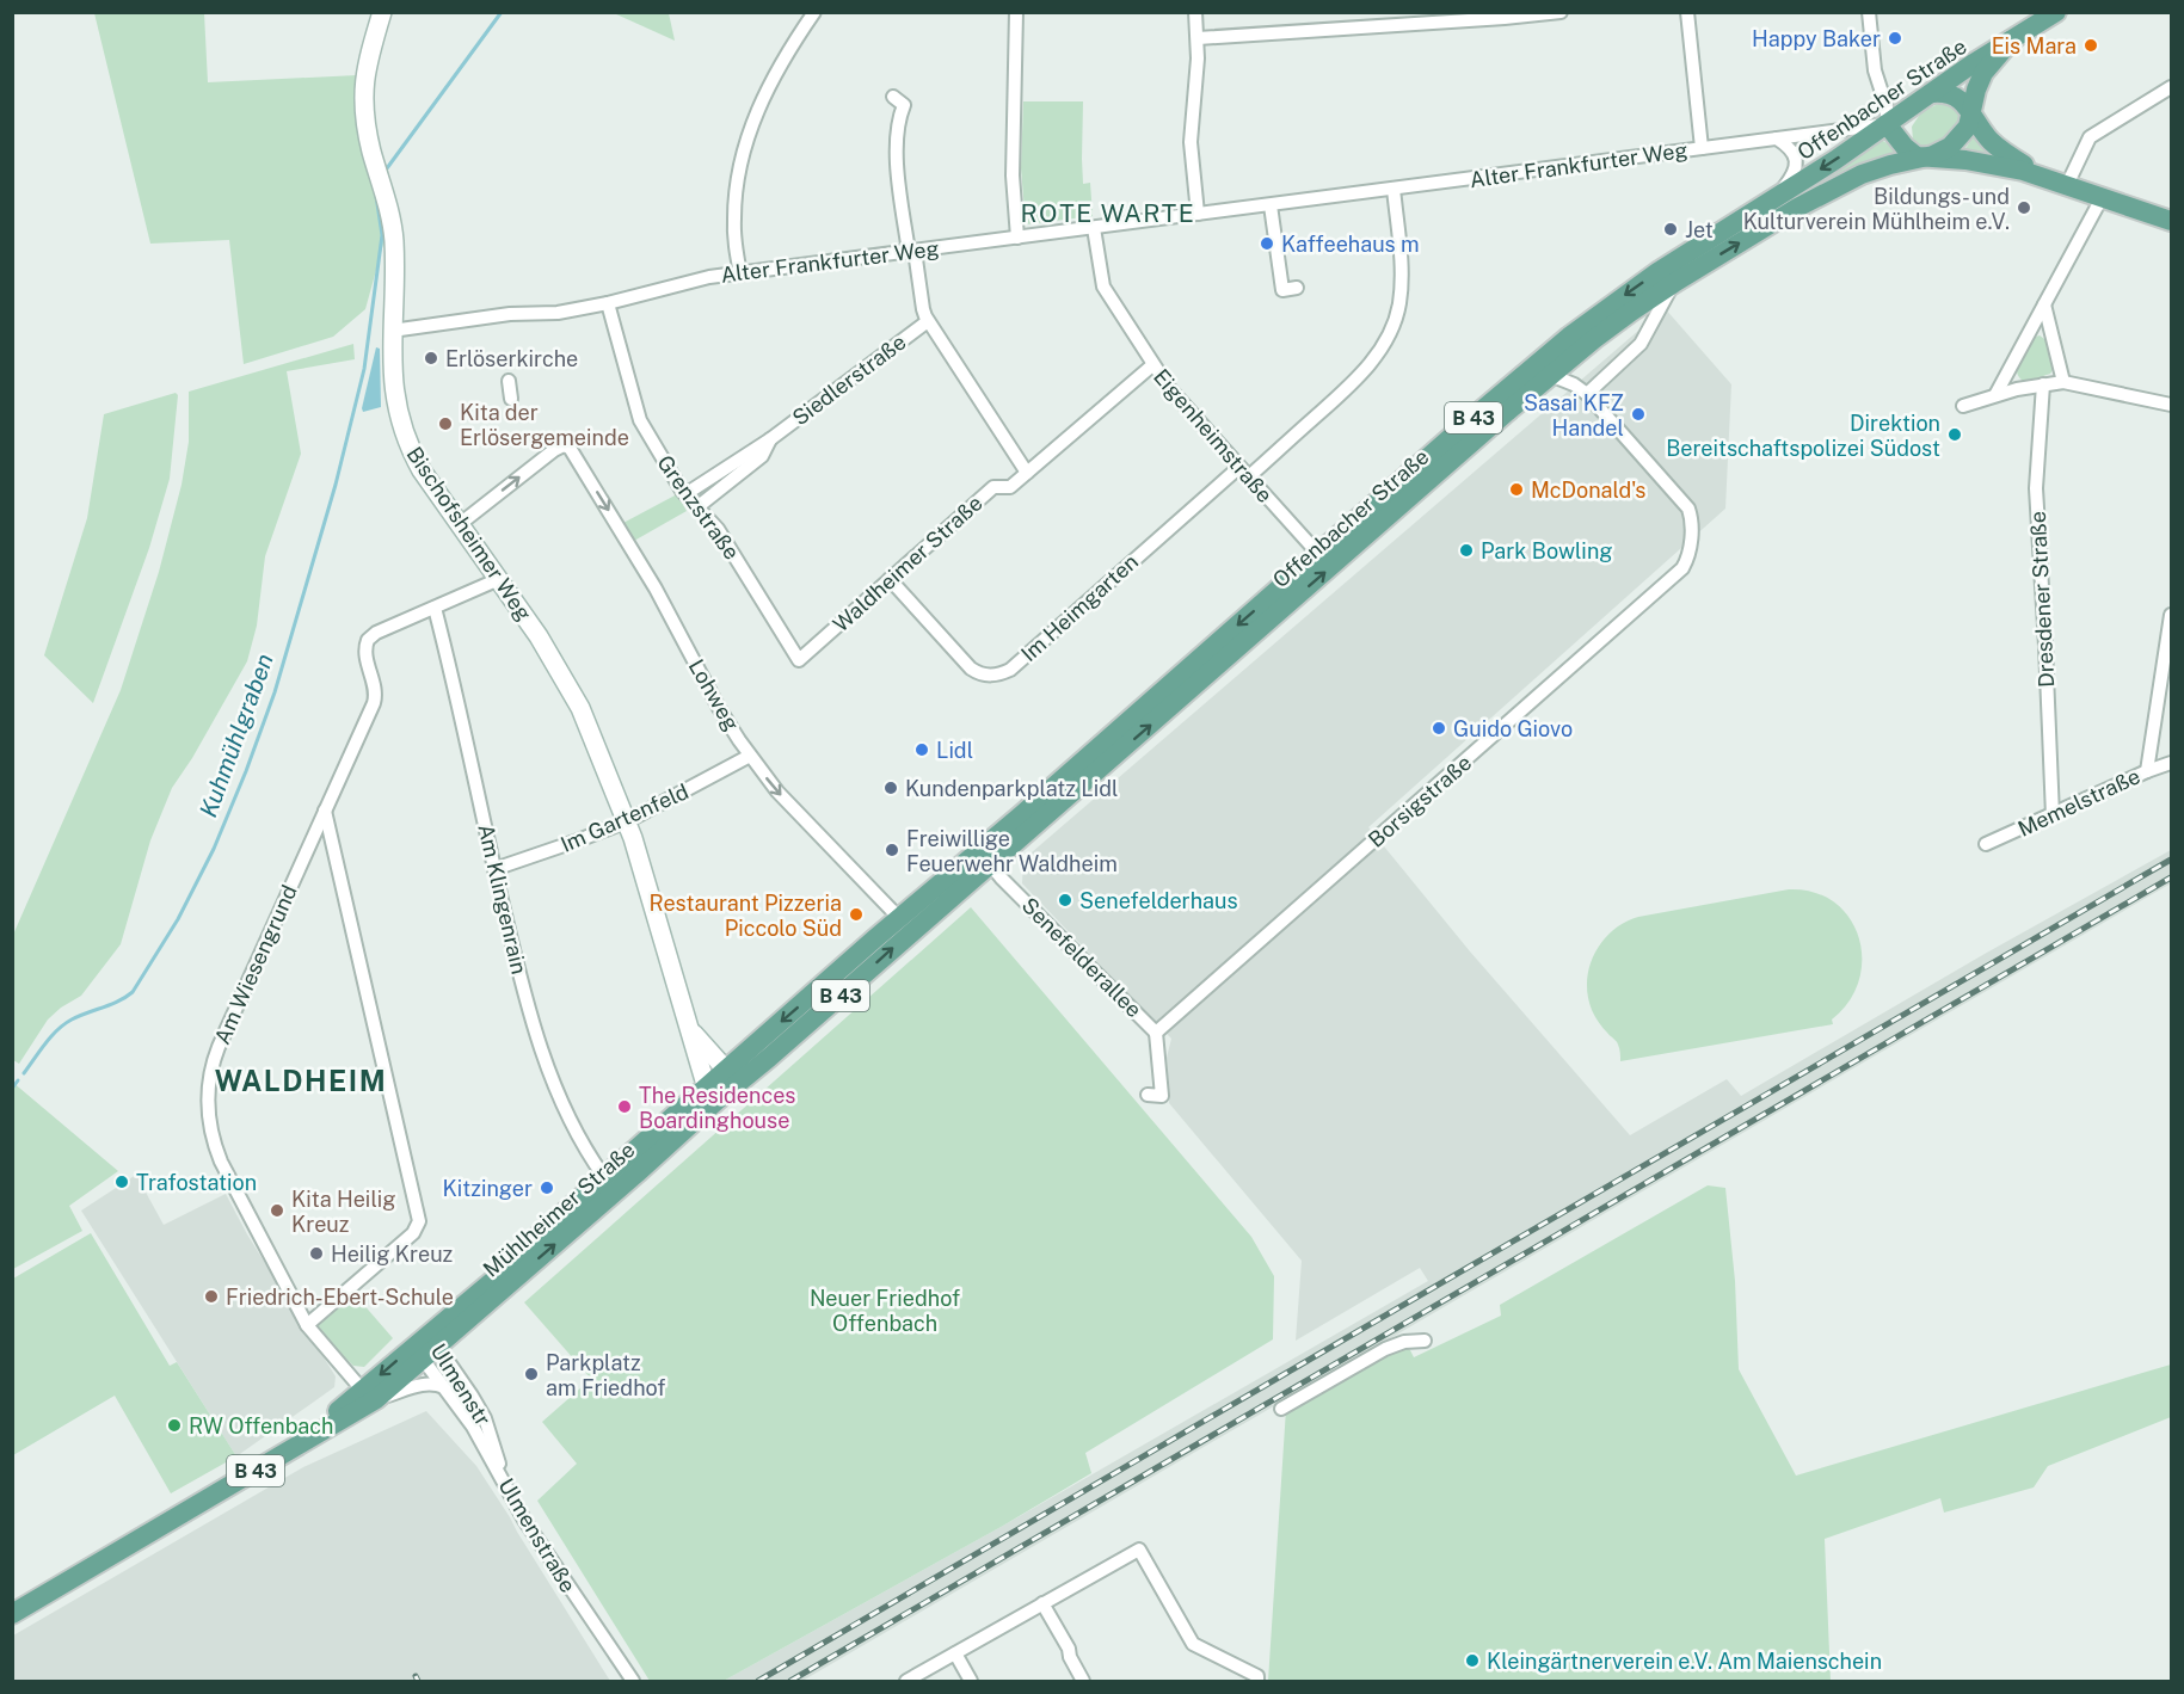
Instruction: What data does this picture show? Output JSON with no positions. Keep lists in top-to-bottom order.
{
  "streets": {
    "main road": ["Offenbacher Straße", "B 43", "Mühlheimer Straße"],
    "street": [
      "Alter Frankfurter Weg",
      "Siedlerstraße",
      "Eigenheimstraße",
      "Grenzstraße",
      "Bischofsheimer Weg",
      "Waldheimer Straße",
      "Dresdener Straße",
      "Im Heimgarten",
      "Lohweg",
      "Borsigstraße",
      "Memelstraße",
      "Im Gartenfeld",
      "Am Klingenrain",
      "Senefelderallee",
      "Am Wiesengrund",
      "Ulmenstr",
      "Ulmenstraße"
    ]
  },
  "crossings": [
    ["Offenbacher Straße", "Alter Frankfurter Weg"],
    ["Offenbacher Straße", "Eigenheimstraße"],
    ["Offenbacher Straße", "Borsigstraße"],
    ["Offenbacher Straße", "Senefelderallee"],
    ["Offenbacher Straße", "Mühlheimer Straße"],
    ["Alter Frankfurter Weg", "Eigenheimstraße"],
    ["Alter Frankfurter Weg", "Grenzstraße"],
    ["Alter Frankfurter Weg", "Bischofsheimer Weg"],
    ["Alter Frankfurter Weg", "Im Heimgarten"],
    ["Siedlerstraße", "Grenzstraße"],
    ["Eigenheimstraße", "Waldheimer Straße"],
    ["Eigenheimstraße", "Im Heimgarten"],
    ["Grenzstraße", "Waldheimer Straße"],
    ["Bischofsheimer Weg", "Lohweg"],
    ["Bischofsheimer Weg", "Im Gartenfeld"],
    ["Bischofsheimer Weg", "Mühlheimer Straße"],
    ["Waldheimer Straße", "Im Heimgarten"],
    ["Dresdener Straße", "Memelstraße"],
    ["Lohweg", "Im Gartenfeld"],
    ["Lohweg", "Mühlheimer Straße"],
    ["Borsigstraße", "Senefelderallee"],
    ["Im Gartenfeld", "Am Klingenrain"],
    ["Am Klingenrain", "Am Wiesengrund"],
    ["Am Klingenrain", "Mühlheimer Straße"],
    ["Am Wiesengrund", "Mühlheimer Straße"],
    ["Mühlheimer Straße", "Ulmenstr"],
    ["Mühlheimer Straße", "Ulmenstraße"],
    ["Ulmenstr", "Ulmenstraße"]
  ],
  "one_way": ["Lohweg"],
  "districts": ["ROTE WARTE", "WALDHEIM"],
  "water": ["Kuhmühlgraben"],
  "parks": ["Neuer Friedhof Offenbach"],
  "places": [
    "Happy Baker",
    "Eis Mara",
    "Bildungs- und Kulturverein Mühlheim e.V.",
    "Jet",
    "Kaffeehaus m",
    "Erlöserkirche",
    "Sasai KFZ Handel",
    "Kita der Erlösergemeinde",
    "Direktion Bereitschaftspolizei Südost",
    "McDonald's",
    "Park Bowling",
    "Guido Giovo",
    "Lidl",
    "Kundenparkplatz Lidl",
    "Freiwillige Feuerwehr Waldheim",
    "Senefelderhaus",
    "Restaurant Pizzeria Piccolo Süd",
    "The Residences Boardinghouse",
    "Trafostation",
    "Kitzinger",
    "Kita Heilig Kreuz",
    "Heilig Kreuz",
    "Friedrich-Ebert-Schule",
    "Parkplatz am Friedhof",
    "RW Offenbach",
    "Kleingärtnerverein e.V. Am Maienschein"
  ]
}
